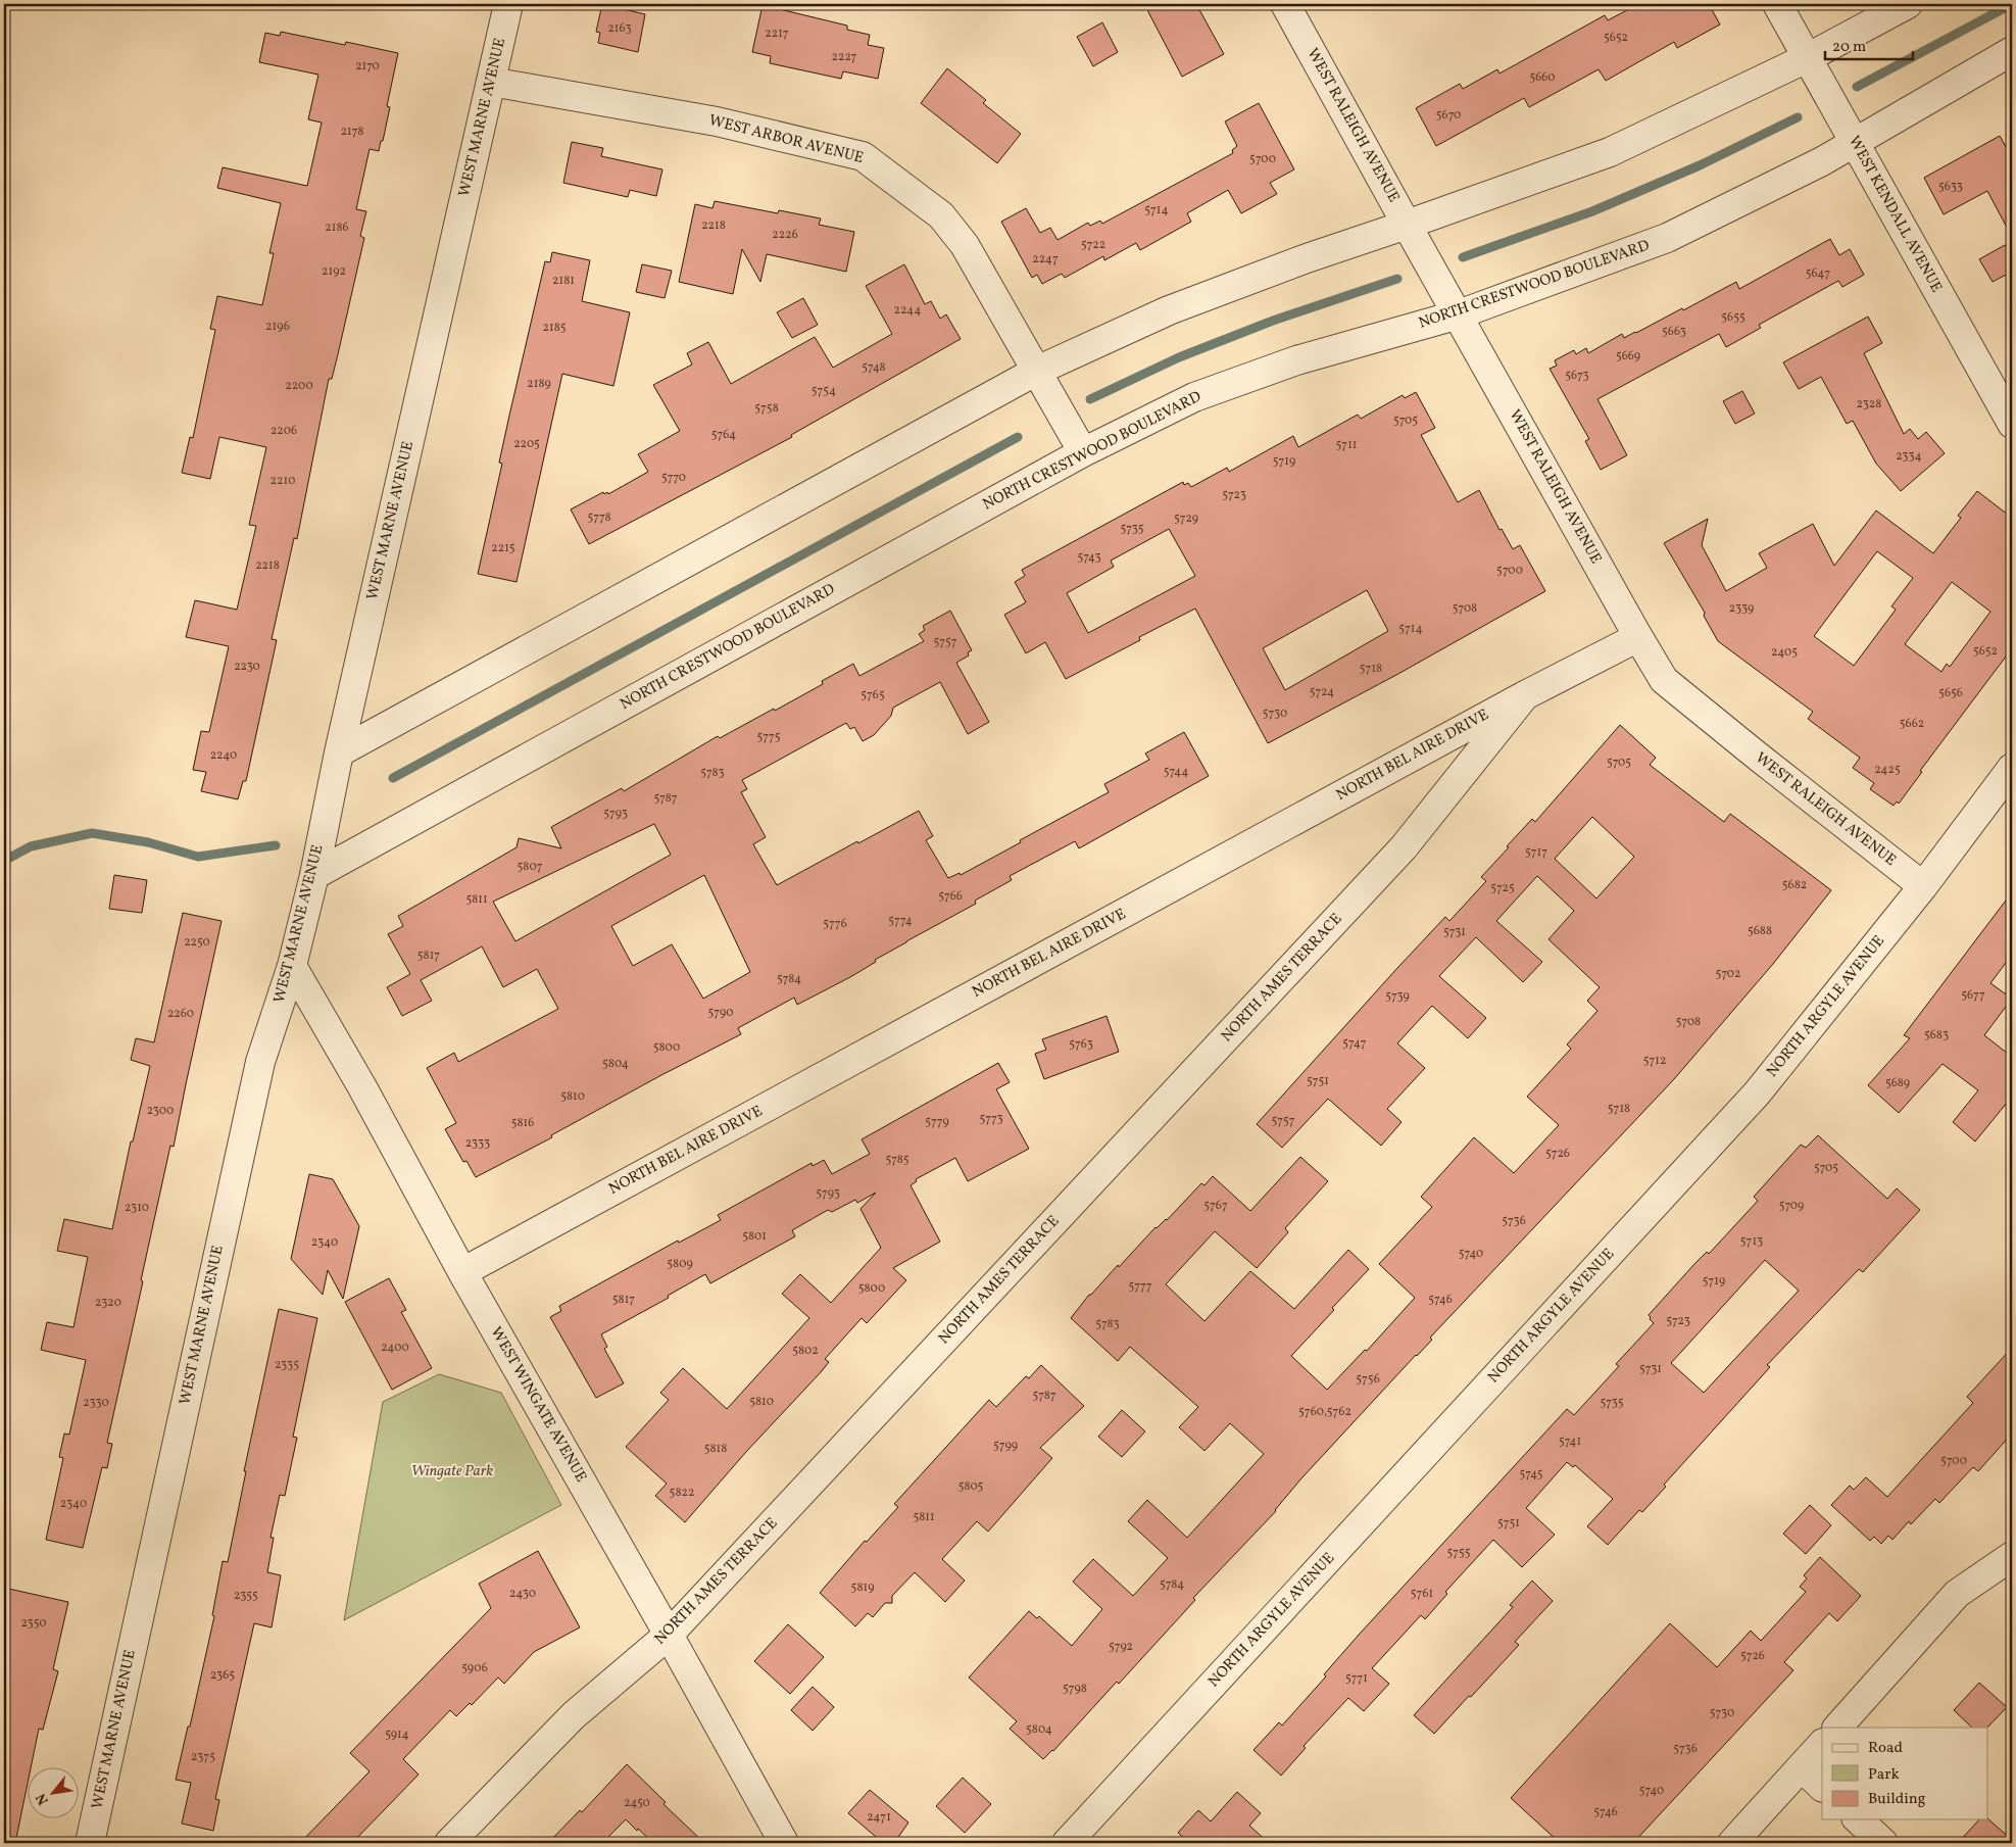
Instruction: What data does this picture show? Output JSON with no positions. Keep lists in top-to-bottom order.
{
  "streets": {
    "street": [
      "WEST MARNE AVENUE",
      "WEST RALEIGH AVENUE",
      "WEST ARBOR AVENUE",
      "WEST KENDALL AVENUE",
      "NORTH CRESTWOOD BOULEVARD",
      "NORTH BEL AIRE DRIVE",
      "NORTH AMES TERRACE",
      "NORTH ARGYLE AVENUE",
      "WEST WINGATE AVENUE"
    ]
  },
  "crossings": [
    ["WEST MARNE AVENUE", "WEST ARBOR AVENUE"],
    ["WEST MARNE AVENUE", "NORTH CRESTWOOD BOULEVARD"],
    ["WEST MARNE AVENUE", "WEST WINGATE AVENUE"],
    ["WEST RALEIGH AVENUE", "NORTH CRESTWOOD BOULEVARD"],
    ["WEST RALEIGH AVENUE", "NORTH BEL AIRE DRIVE"],
    ["WEST RALEIGH AVENUE", "NORTH ARGYLE AVENUE"],
    ["WEST ARBOR AVENUE", "NORTH CRESTWOOD BOULEVARD"],
    ["WEST KENDALL AVENUE", "NORTH CRESTWOOD BOULEVARD"],
    ["NORTH BEL AIRE DRIVE", "NORTH AMES TERRACE"],
    ["NORTH BEL AIRE DRIVE", "WEST WINGATE AVENUE"],
    ["NORTH AMES TERRACE", "WEST WINGATE AVENUE"]
  ],
  "parks": ["Wingate Park"],
  "house_numbers": [
    "2163",
    "2217",
    "5652",
    "2227",
    "2170",
    "5660",
    "5670",
    "2178",
    "5700",
    "5633",
    "5714",
    "2218",
    "2186",
    "2226",
    "5722",
    "2247",
    "2192",
    "5647",
    "2181",
    "2244",
    "5655",
    "2196",
    "2185",
    "5663",
    "5669",
    "5748",
    "5673",
    "2189",
    "2200",
    "5754",
    "2328",
    "5758",
    "5705",
    "2206",
    "5764",
    "2205",
    "5711",
    "2334",
    "5719",
    "5770",
    "2210",
    "5723",
    "5778",
    "5729",
    "5735",
    "2215",
    "5743",
    "2218",
    "5700",
    "5708",
    "2339",
    "5714",
    "5757",
    "5652",
    "2405",
    "2230",
    "5718",
    "5724",
    "5656",
    "5765",
    "5730",
    "5662",
    "5775",
    "2240",
    "5705",
    "2425",
    "5744",
    "5783",
    "5787",
    "5793",
    "5717",
    "5807",
    "5682",
    "5725",
    "5766",
    "5811",
    "5774",
    "5776",
    "5688",
    "5731",
    "2250",
    "5817",
    "5702",
    "5784",
    "5677",
    "5739",
    "5790",
    "2260",
    "5708",
    "5683",
    "5747",
    "5763",
    "5800",
    "5712",
    "5804",
    "5751",
    "5689",
    "5810",
    "5718",
    "2300",
    "5773",
    "5757",
    "5779",
    "5816",
    "2333",
    "5726",
    "5785",
    "5705",
    "5793",
    "5767",
    "5709",
    "2310",
    "5736",
    "5801",
    "5713",
    "2340",
    "5740",
    "5809",
    "5719",
    "5777",
    "5800",
    "5817",
    "5746",
    "2320",
    "5723",
    "5783",
    "2400",
    "5802",
    "2335",
    "5731",
    "5756",
    "5787",
    "5810",
    "2330",
    "5735",
    "5760,5762",
    "5741",
    "5799",
    "5818",
    "5700",
    "5745",
    "5805",
    "5822",
    "2340",
    "5811",
    "5751",
    "5755",
    "5784",
    "5819",
    "2430",
    "5761",
    "2355",
    "2350",
    "5792",
    "5726",
    "5906",
    "2365",
    "5771",
    "5798",
    "5730",
    "5804",
    "5914",
    "5736",
    "2375",
    "5740",
    "2450",
    "5746",
    "2471"
  ],
  "legend": ["Road", "Park", "Building"],
  "scale_bar": "20 m",
  "north": "bottom left"
}
